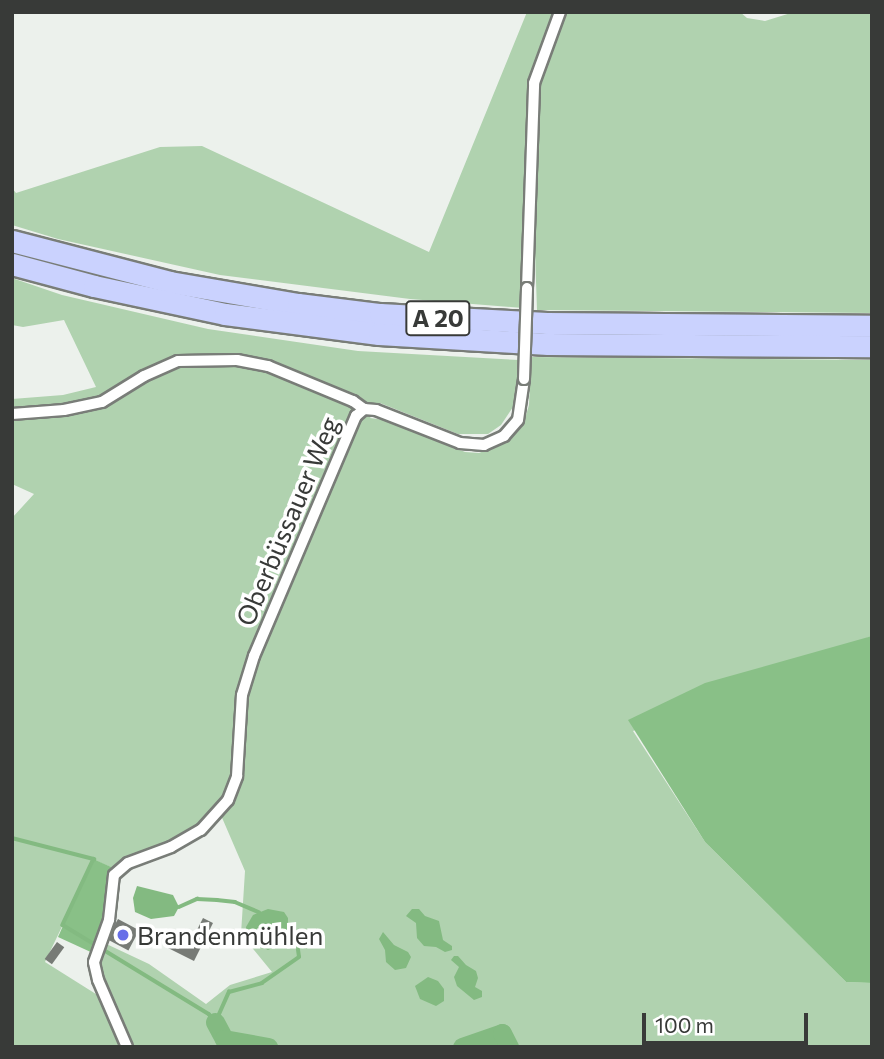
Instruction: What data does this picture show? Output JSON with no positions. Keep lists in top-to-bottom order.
{
  "streets": {
    "highway": ["A 20"],
    "street": ["Oberbüssauer Weg"]
  },
  "places": ["Brandenmühlen"],
  "scale_bar": "100 m"
}
